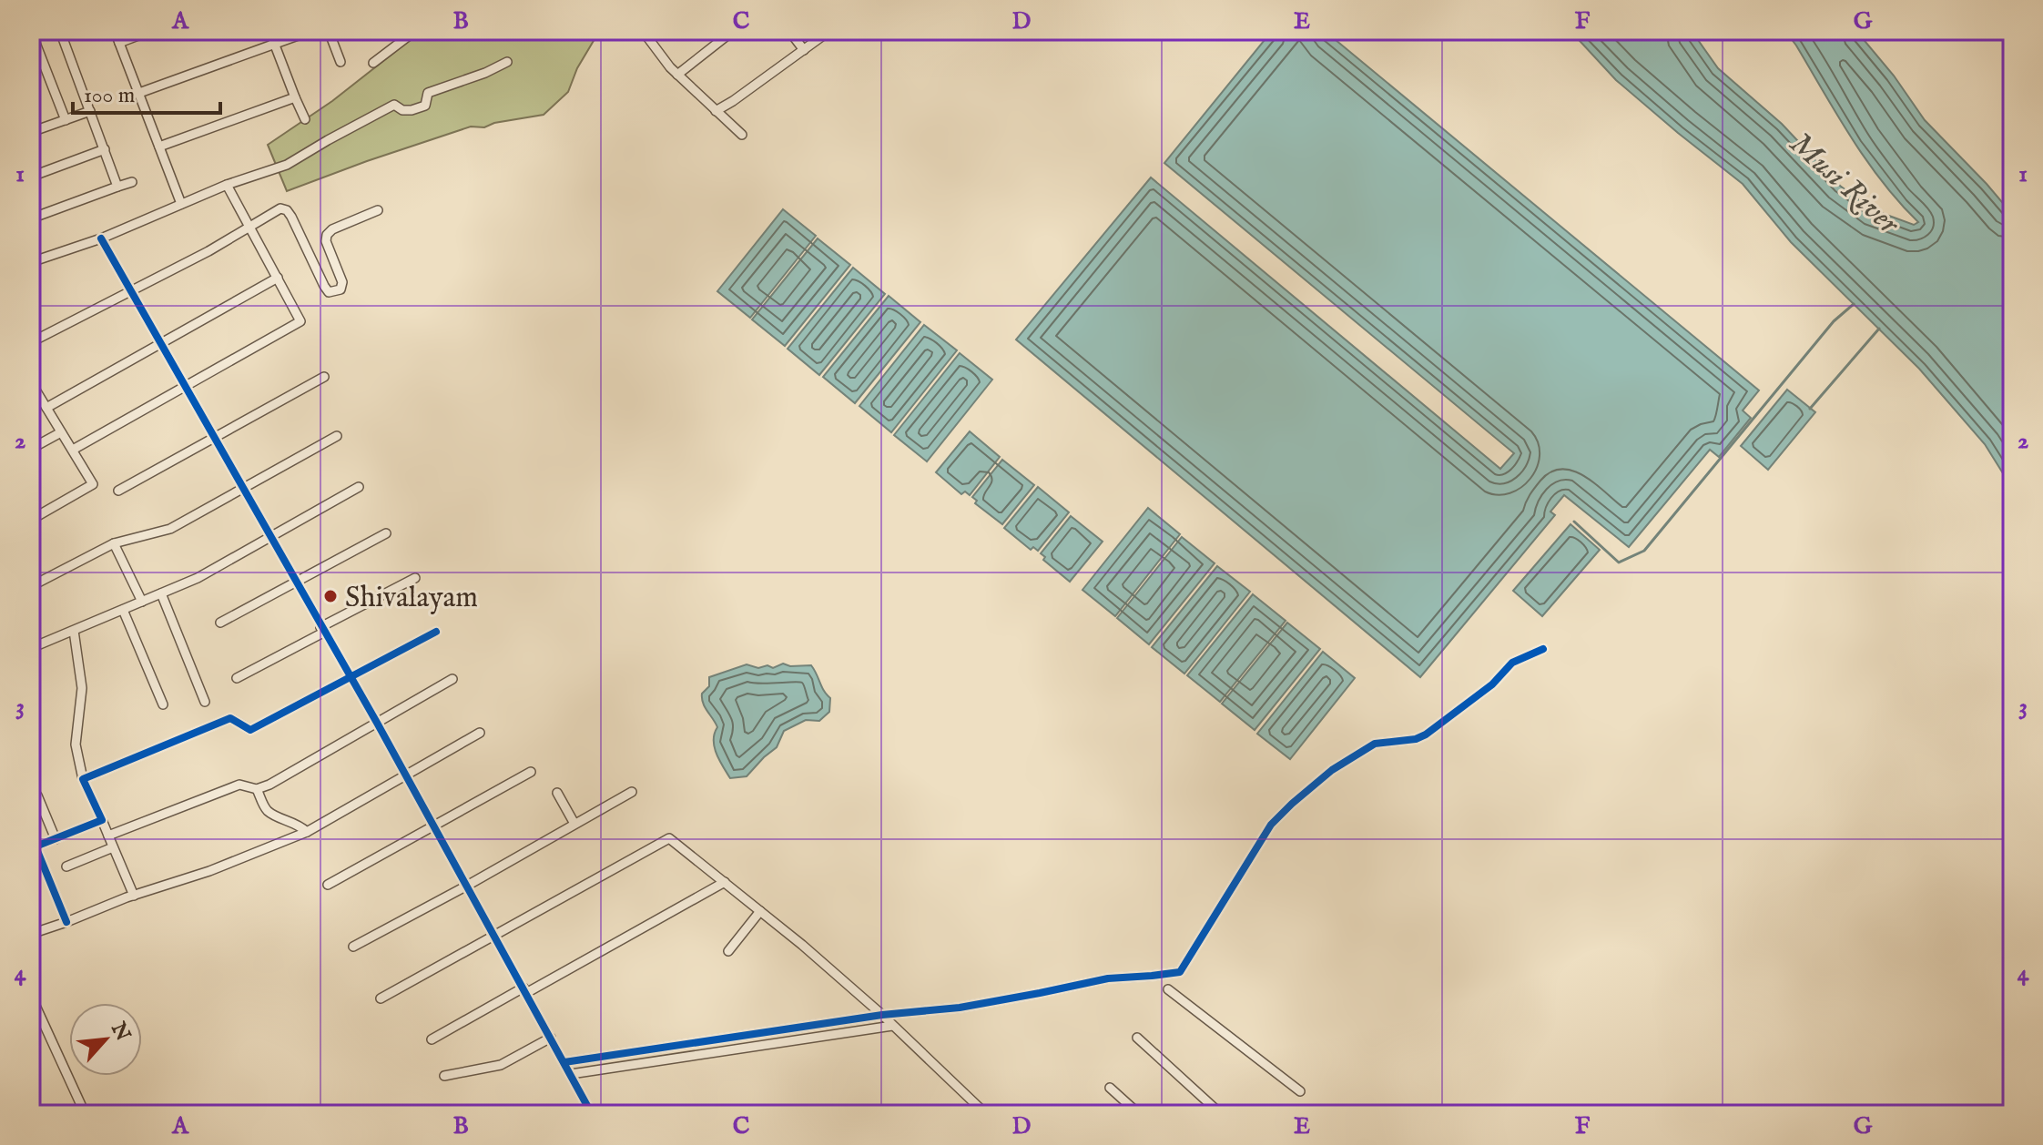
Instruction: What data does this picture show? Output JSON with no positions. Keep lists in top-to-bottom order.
{
  "water": ["Musi River"],
  "places": ["Shivalayam"],
  "scale_bar": "100 m",
  "north": "top right",
  "grid": {
    "columns": [
      "A",
      "B",
      "C",
      "D",
      "E",
      "F",
      "G"
    ],
    "rows": [
      "1",
      "2",
      "3",
      "4"
    ]
  }
}
